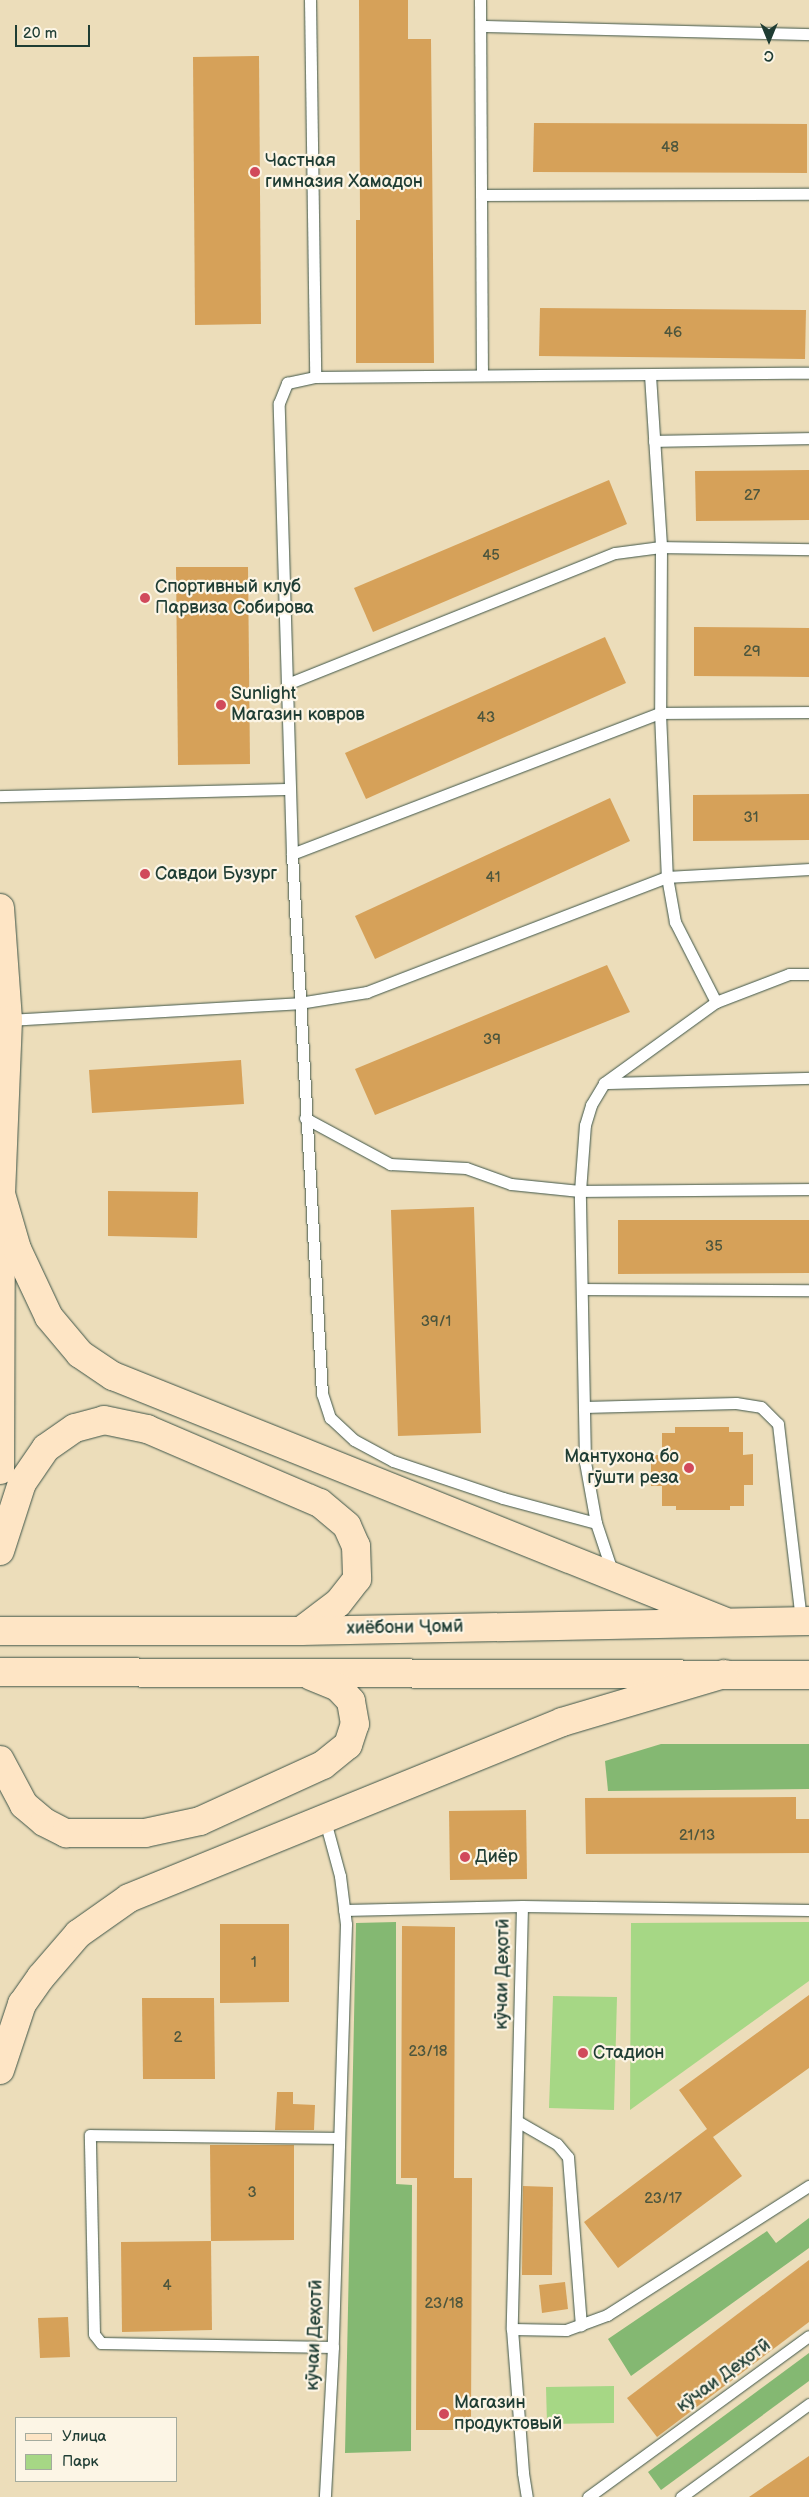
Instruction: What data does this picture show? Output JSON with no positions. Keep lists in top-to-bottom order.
{
  "streets": {
    "main road": ["хиёбони Ҷомӣ"],
    "lane": ["кӯчаи Деҳотӣ"]
  },
  "places": [
    "Частная гимназия Хамадон",
    "Спортивный клуб Парвиза Собирова",
    "Sunlight Магазин ковров",
    "Савдои Бузург",
    "Мантухона бо гӯшти реза",
    "Диёр",
    "Стадион",
    "Магазин продуктовый"
  ],
  "house_numbers": [
    "48",
    "46",
    "27",
    "45",
    "29",
    "43",
    "31",
    "41",
    "39",
    "35",
    "39/1",
    "21/13",
    "1",
    "2",
    "23/18",
    "3",
    "23/17",
    "4",
    "23/18"
  ],
  "legend": ["Улица", "Парк"],
  "scale_bar": "20 m",
  "north": "bottom"
}
